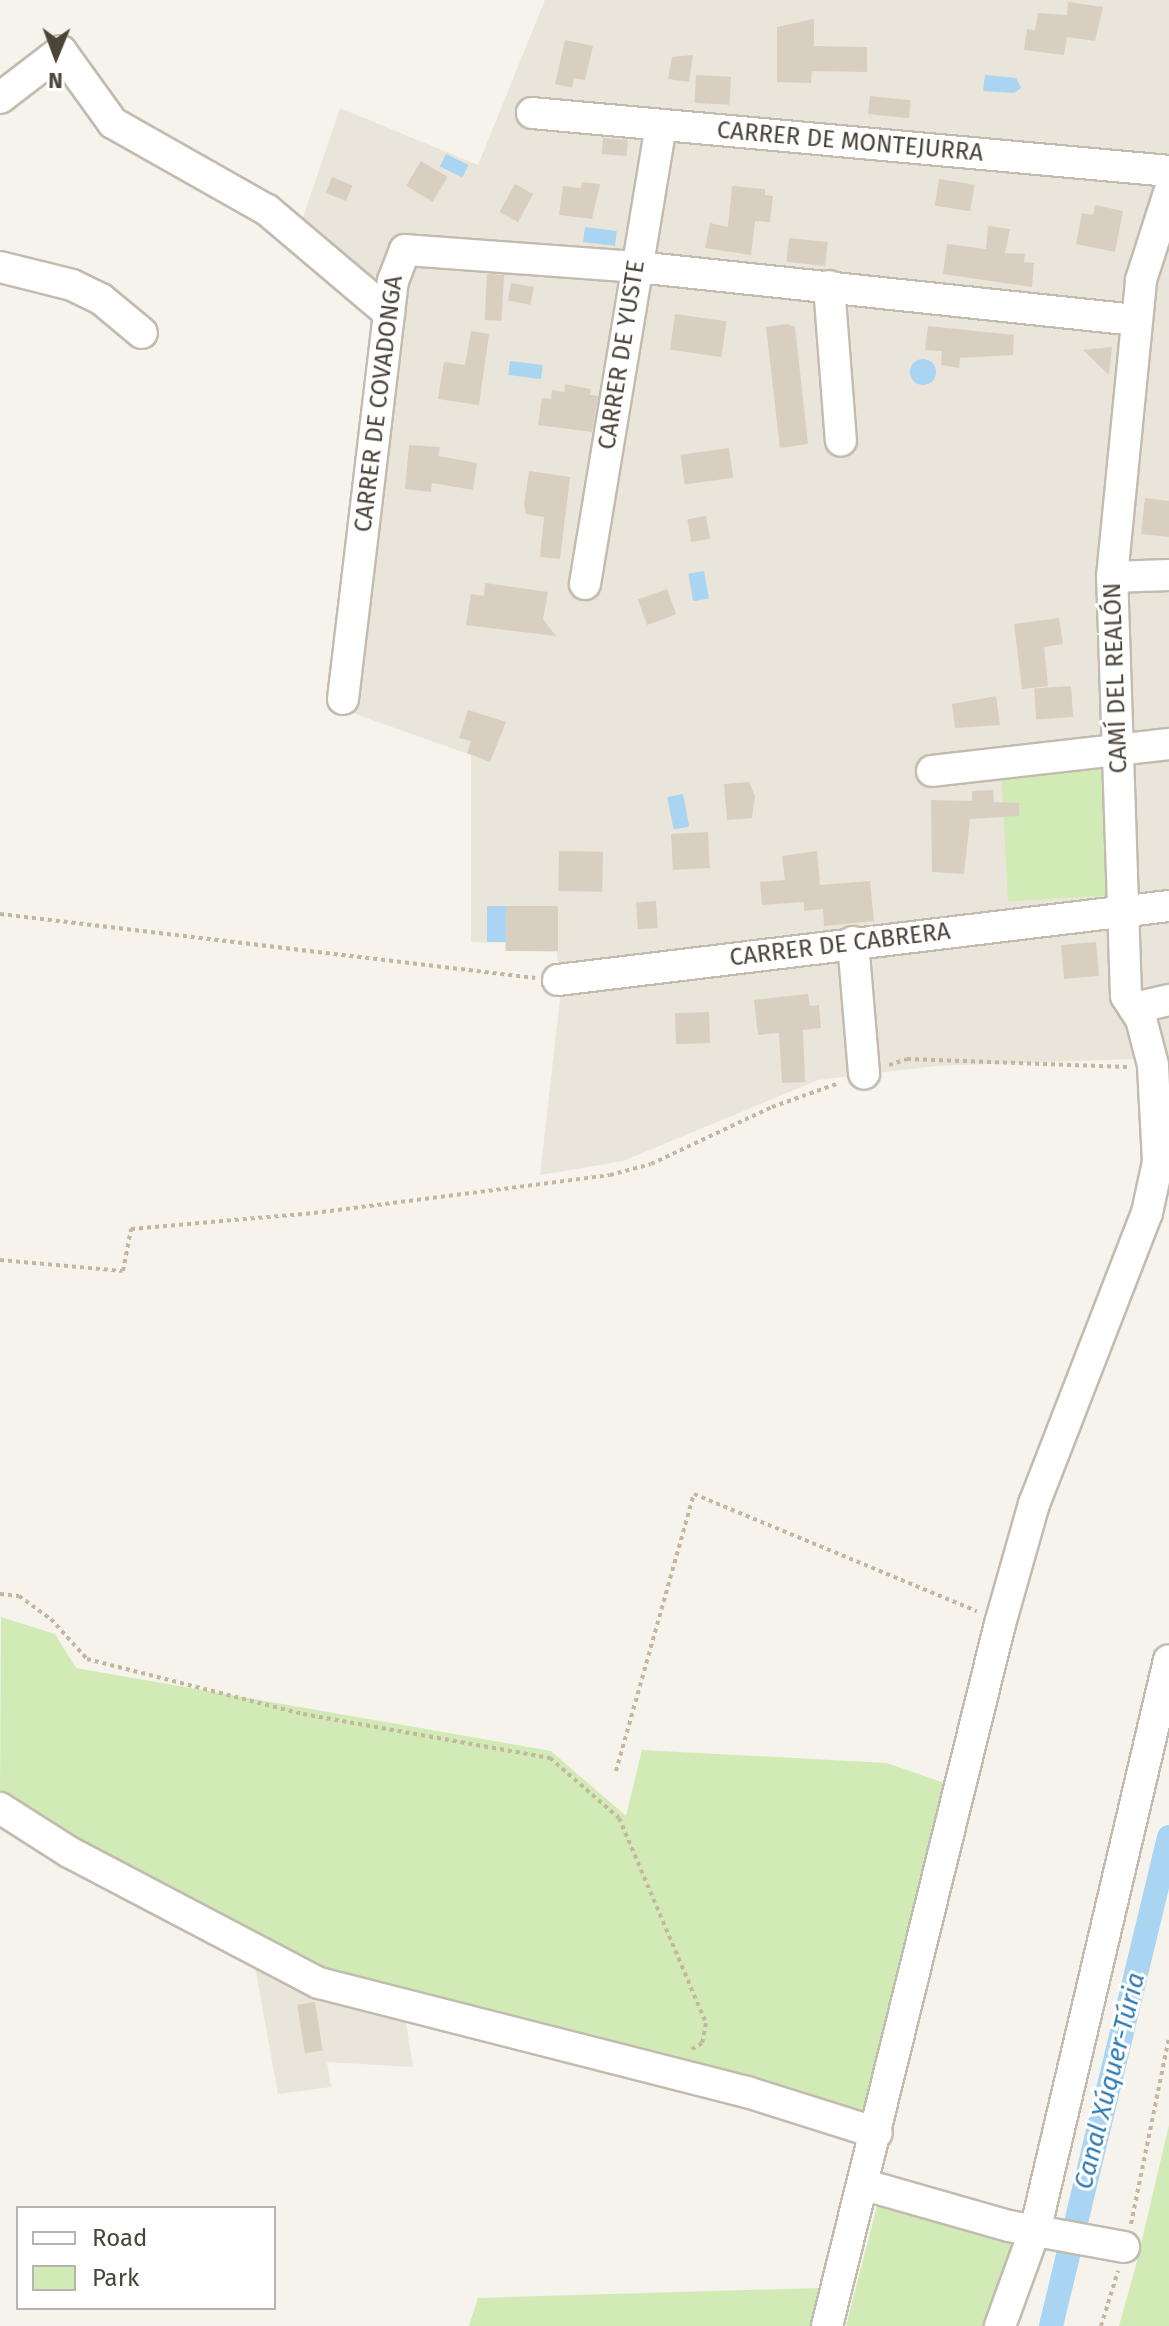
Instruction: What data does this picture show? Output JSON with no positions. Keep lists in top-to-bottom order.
{
  "streets": {
    "street": [
      "CARRER DE MONTEJURRA",
      "CARRER DE YUSTE",
      "CARRER DE COVADONGA",
      "CAMÍ DEL REALÓN",
      "CARRER DE CABRERA"
    ]
  },
  "crossings": [
    ["CARRER DE MONTEJURRA", "CARRER DE YUSTE"],
    ["CARRER DE YUSTE", "CARRER DE COVADONGA"],
    ["CARRER DE COVADONGA", "CAMÍ DEL REALÓN"],
    ["CAMÍ DEL REALÓN", "CARRER DE CABRERA"]
  ],
  "water": ["Canal Xúquer-Túria"],
  "legend": ["Road", "Park"],
  "north": "bottom"
}
